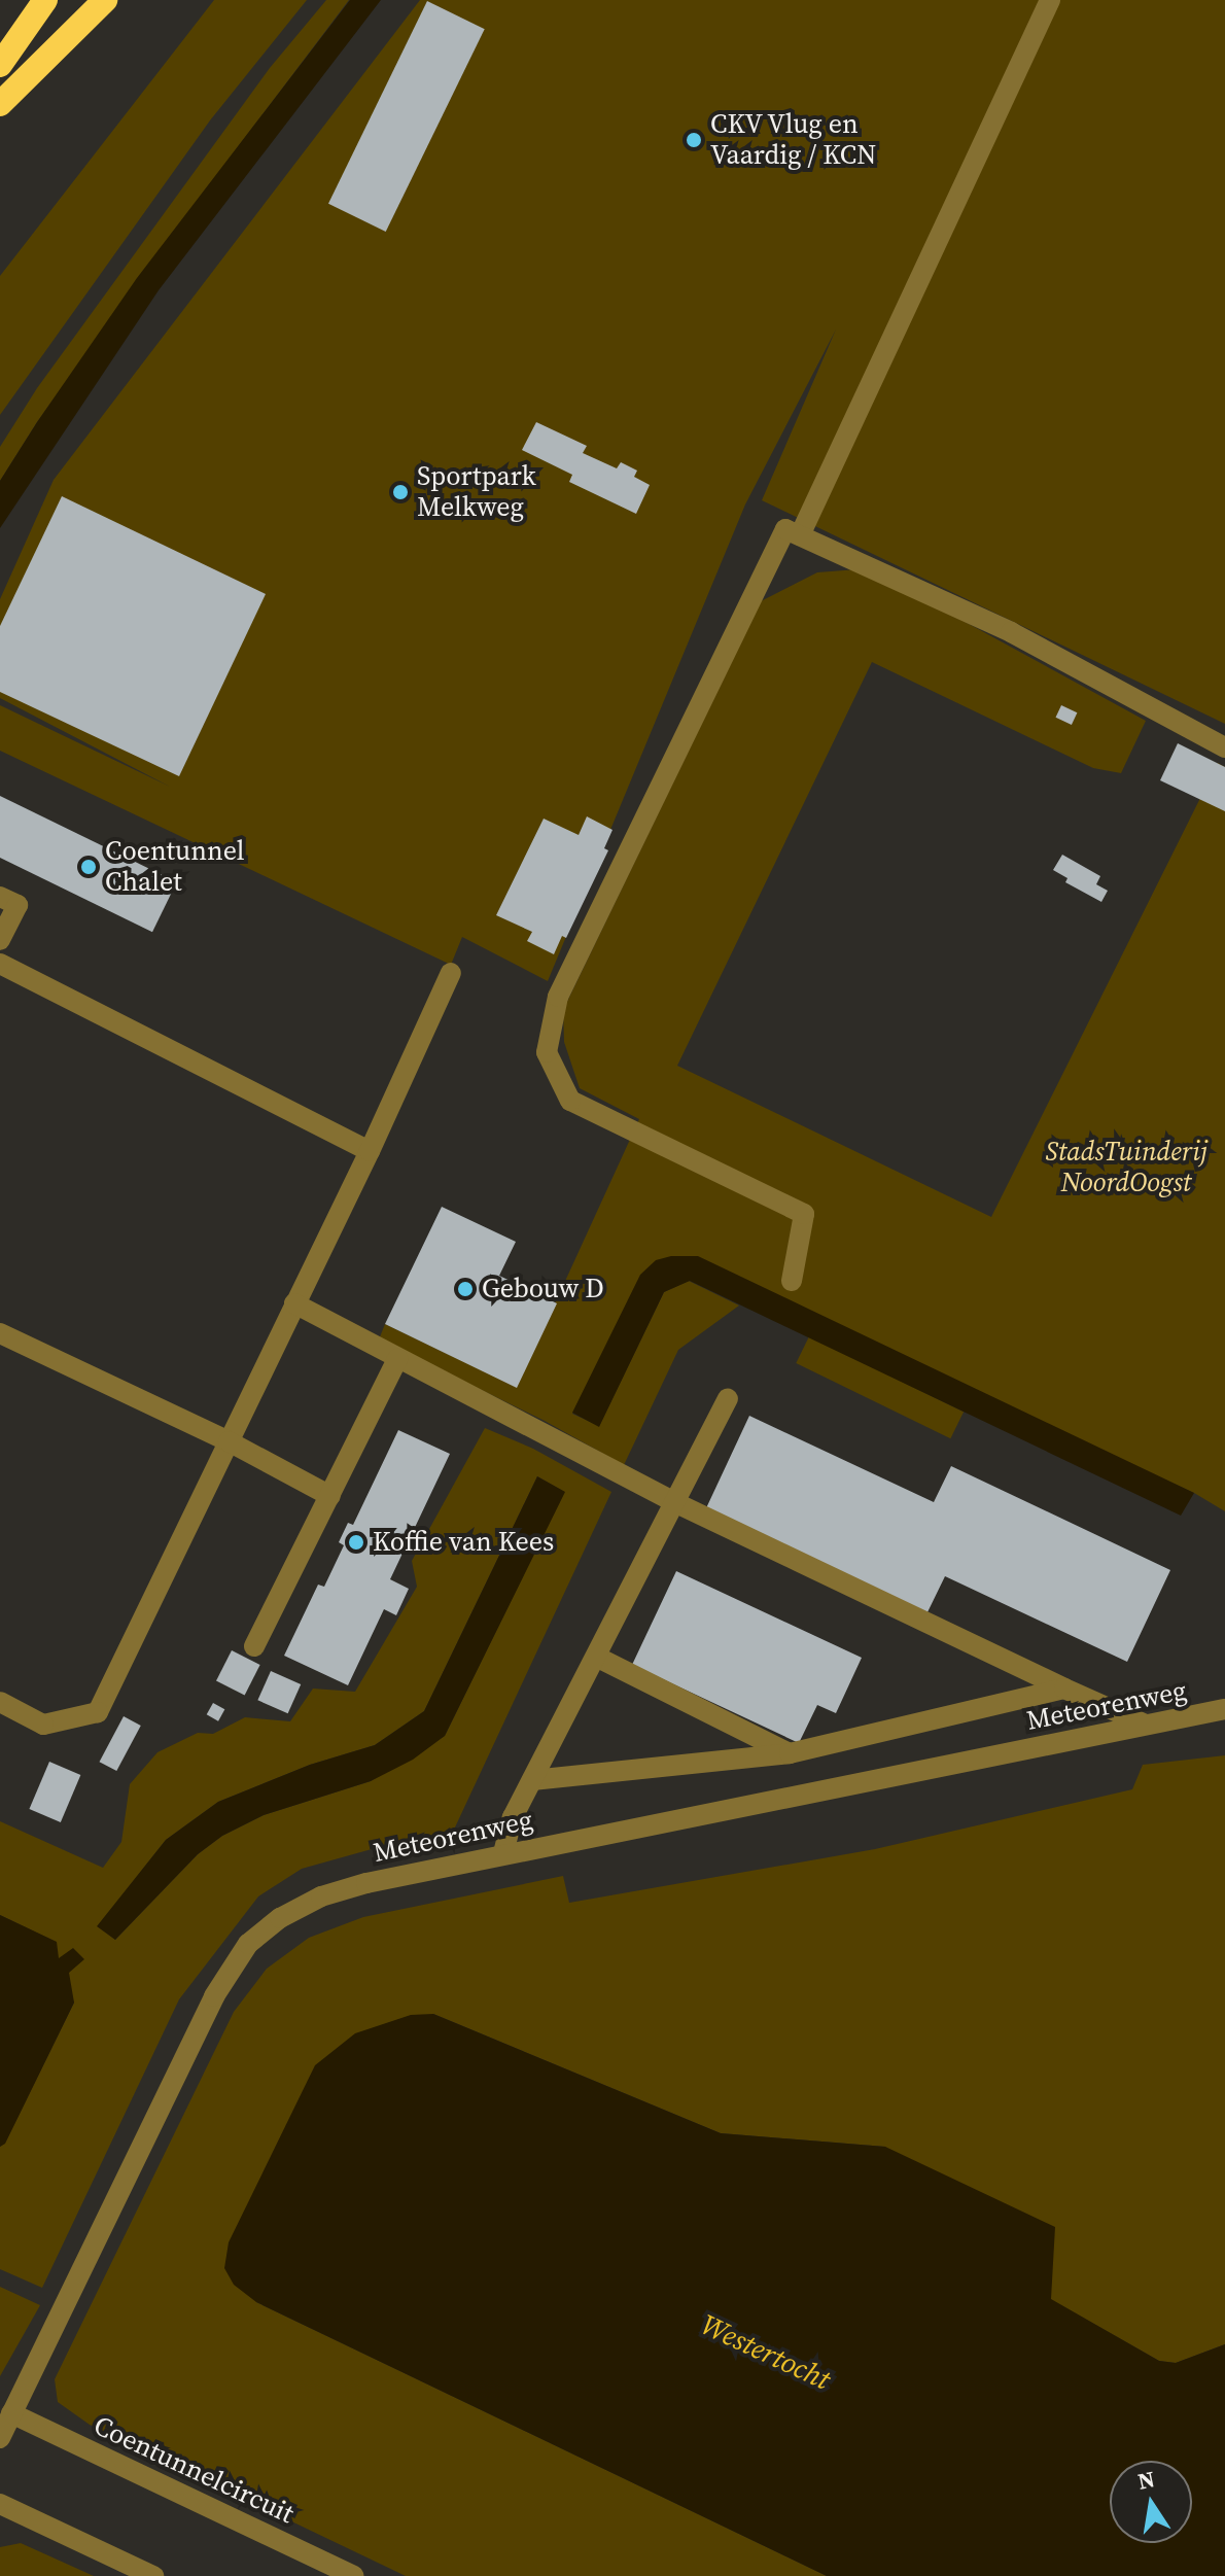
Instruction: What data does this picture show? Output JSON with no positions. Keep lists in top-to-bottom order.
{
  "streets": {
    "street": ["Meteorenweg", "Coentunnelcircuit"]
  },
  "crossings": [
    ["Meteorenweg", "Coentunnelcircuit"]
  ],
  "water": ["Westertocht"],
  "parks": ["StadsTuinderij NoordOogst"],
  "places": [
    "CKV Vlug en Vaardig / KCN",
    "Sportpark Melkweg",
    "Coentunnel Chalet",
    "Gebouw D",
    "Koffie van Kees"
  ],
  "north": "top"
}
